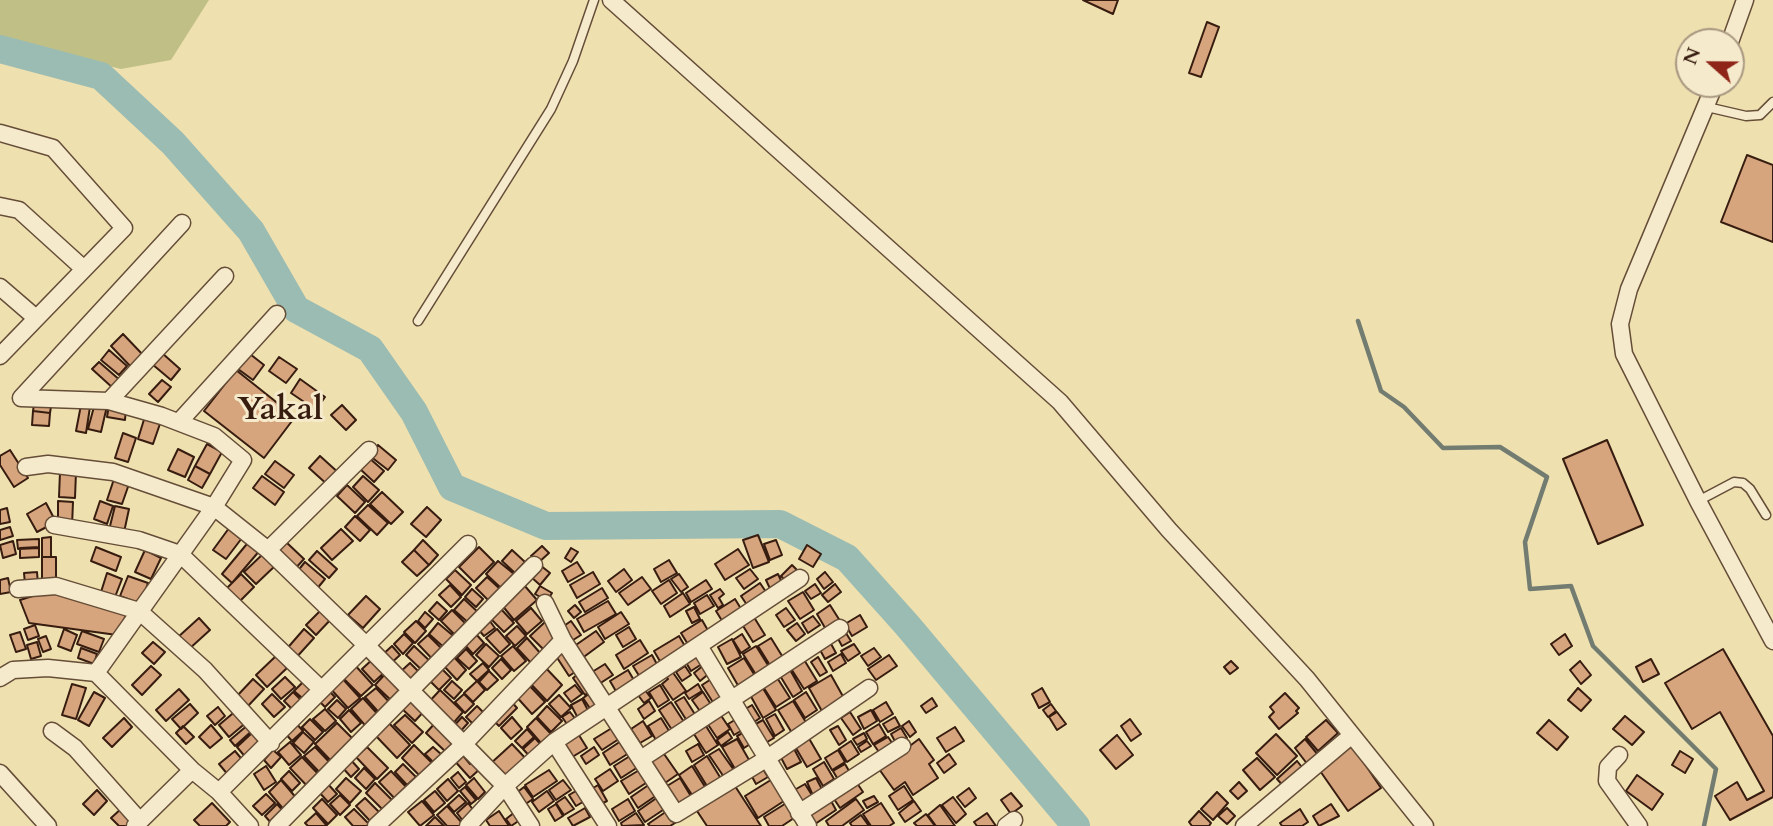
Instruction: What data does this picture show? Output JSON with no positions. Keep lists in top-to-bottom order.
{
  "districts": ["Yakal"],
  "north": "left"
}
